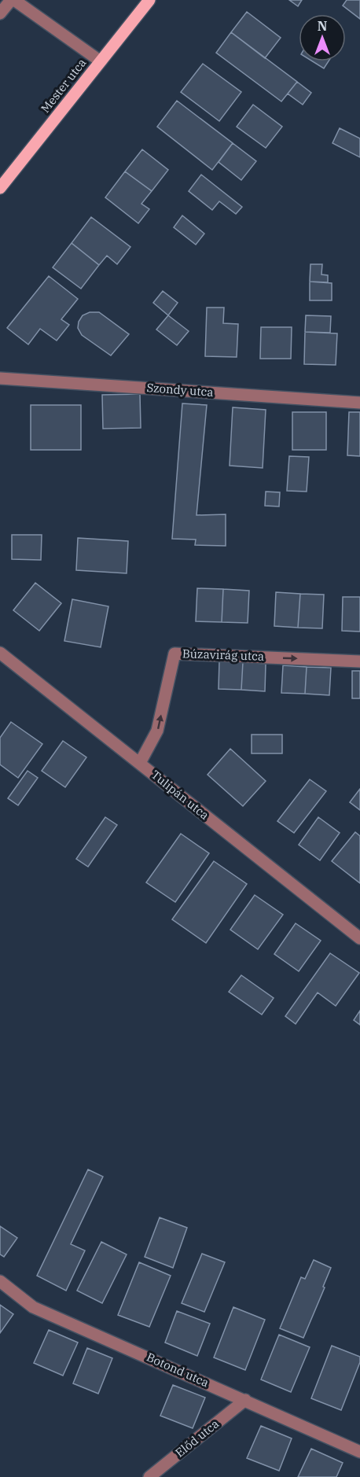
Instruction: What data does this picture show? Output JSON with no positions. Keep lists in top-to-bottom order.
{
  "streets": {
    "main road": ["Mester utca"],
    "street": [
      "Szondy utca",
      "Búzavirág utca",
      "Tulipán utca",
      "Botond utca",
      "Előd utca"
    ]
  },
  "crossings": [
    ["Búzavirág utca", "Tulipán utca"],
    ["Botond utca", "Előd utca"]
  ],
  "one_way": ["Búzavirág utca"],
  "north": "top"
}
